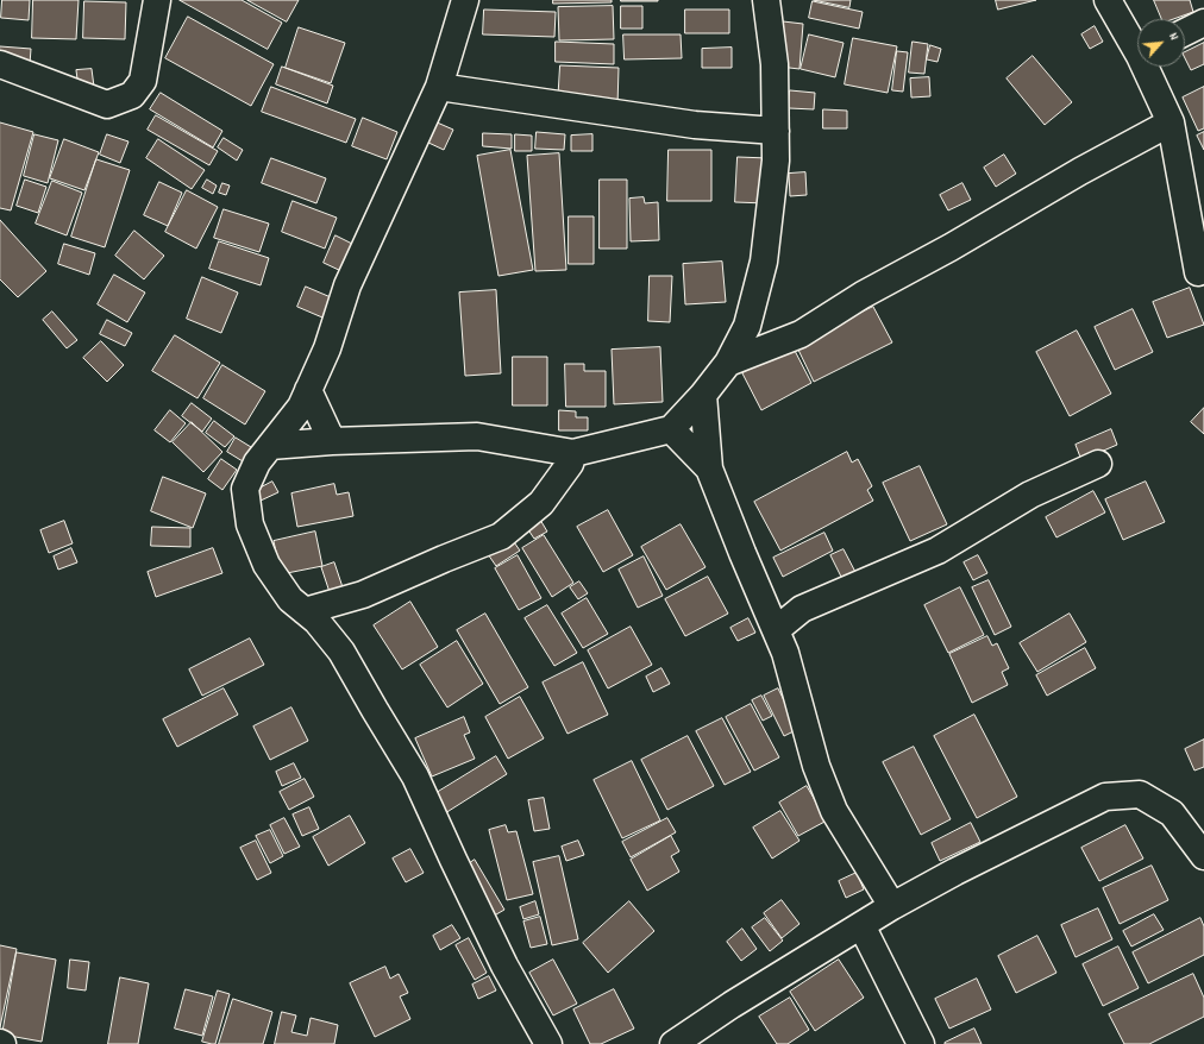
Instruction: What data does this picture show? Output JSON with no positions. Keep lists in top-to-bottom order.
{
  "north": "top right"
}
